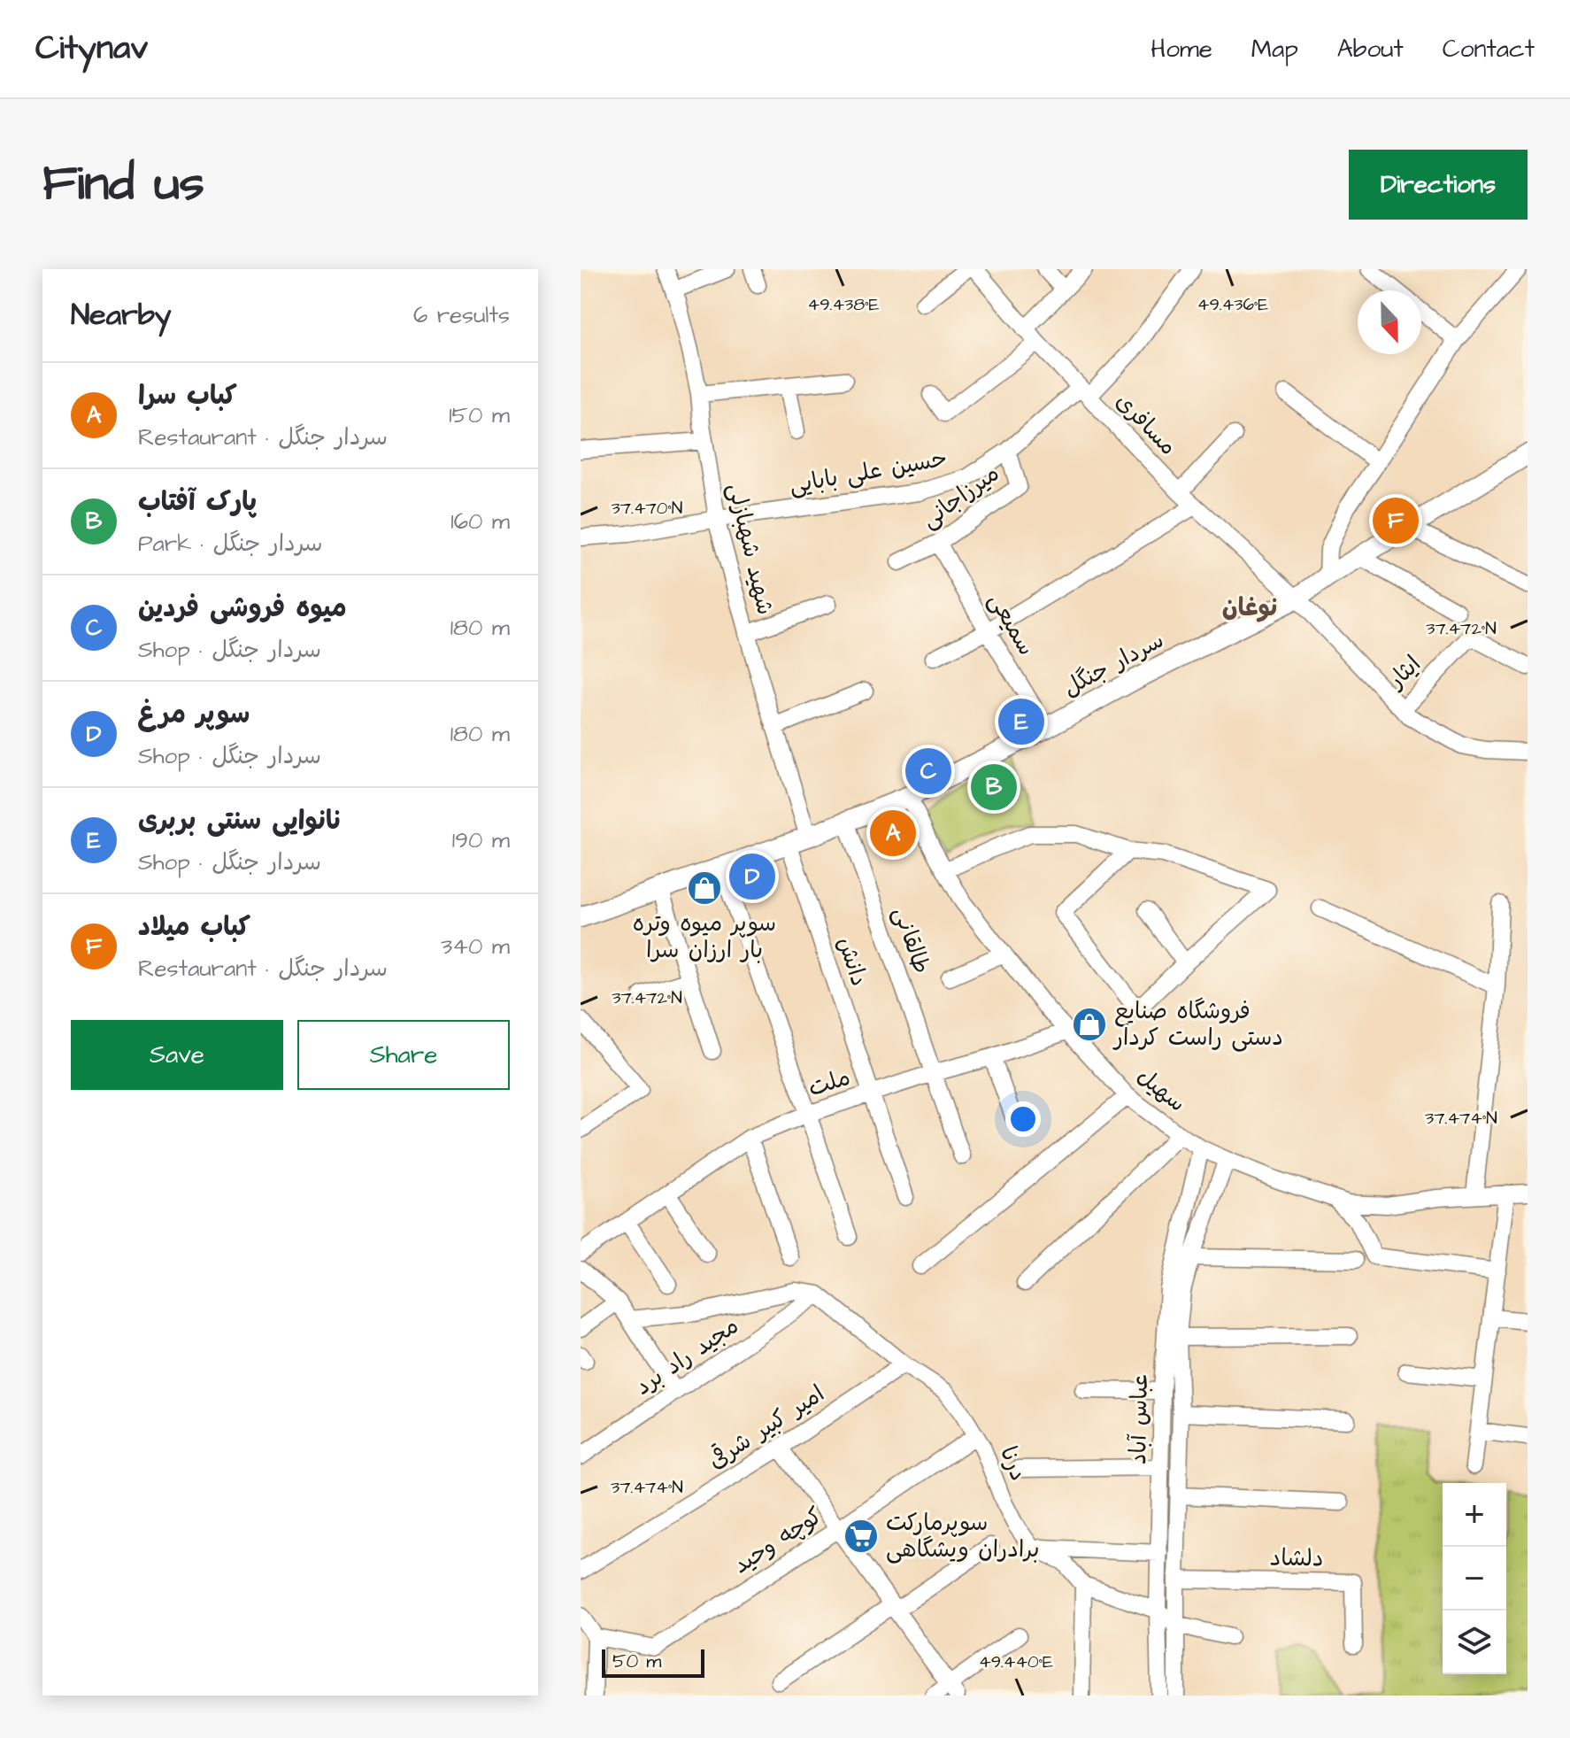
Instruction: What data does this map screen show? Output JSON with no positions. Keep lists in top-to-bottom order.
{
  "streets": {
    "main road": ["سردار جنگل"],
    "street": [
      "مسافری",
      "حسین علی بابایی",
      "میرزاجانی",
      "شهید شهبازلی",
      "سمیعی",
      "ایثار",
      "طالقانی",
      "دانش",
      "ملت",
      "سهیل",
      "مجید راد برد",
      "عباس آباد",
      "امیر کبیر شرقی",
      "درنا",
      "کوچه وحید",
      "دلشاد"
    ]
  },
  "crossings": [
    ["مسافری", "حسین علی بابایی"],
    ["مسافری", "سردار جنگل"],
    ["مسافری", "ایثار"],
    ["حسین علی بابایی", "میرزاجانی"],
    ["حسین علی بابایی", "شهید شهبازلی"],
    ["میرزاجانی", "سمیعی"],
    ["شهید شهبازلی", "سردار جنگل"],
    ["شهید شهبازلی", "دانش"],
    ["سمیعی", "سردار جنگل"],
    ["سردار جنگل", "ایثار"],
    ["سردار جنگل", "طالقانی"],
    ["سردار جنگل", "دانش"],
    ["سردار جنگل", "سهیل"],
    ["طالقانی", "ملت"],
    ["دانش", "ملت"],
    ["ملت", "سهیل"],
    ["سهیل", "عباس آباد"],
    ["مجید راد برد", "درنا"],
    ["عباس آباد", "دلشاد"],
    ["امیر کبیر شرقی", "درنا"],
    ["درنا", "کوچه وحید"]
  ],
  "districts": ["نوغان"],
  "places": {
    "shop": ["سوپر میوه وتره بار ارزان سرا", "فروشگاه صنایع دستی راست کردار"],
    "supermarket": ["سوپرمارکت برادران ویشگاهی"]
  },
  "scale_bar": "50 m",
  "north": "bottom",
  "page": {
    "header": "Citynav",
    "nav": [
      "Home",
      "Map",
      "About",
      "Contact"
    ],
    "title": "Find us",
    "buttons": [
      "Directions",
      ["Save", "Share"]
    ],
    "heading": ["Nearby", "6 results"],
    "list": [
      {
        "mark": "A",
        "name": "کباب سرا",
        "note": "Restaurant · سردار جنگل",
        "value": "150 m"
      },
      {
        "mark": "B",
        "name": "پارک آفتاب",
        "note": "Park · سردار جنگل",
        "value": "160 m"
      },
      {
        "mark": "C",
        "name": "میوه فروشی فردین",
        "note": "Shop · سردار جنگل",
        "value": "180 m"
      },
      {
        "mark": "D",
        "name": "سوپر مرغ",
        "note": "Shop · سردار جنگل",
        "value": "180 m"
      },
      {
        "mark": "E",
        "name": "نانوایی سنتی بربری",
        "note": "Shop · سردار جنگل",
        "value": "190 m"
      },
      {
        "mark": "F",
        "name": "کباب میلاد",
        "note": "Restaurant · سردار جنگل",
        "value": "340 m"
      }
    ],
    "pins": [
      "F",
      "E",
      "C",
      "B",
      "A",
      "D"
    ],
    "map_buttons": ["+", "−"],
    "scale": "50 m"
  },
  "coordinates": [
    "49.438°E",
    "49.436°E",
    "37.470°N",
    "37.472°N",
    "37.474°N",
    "49.440°E"
  ]
}
